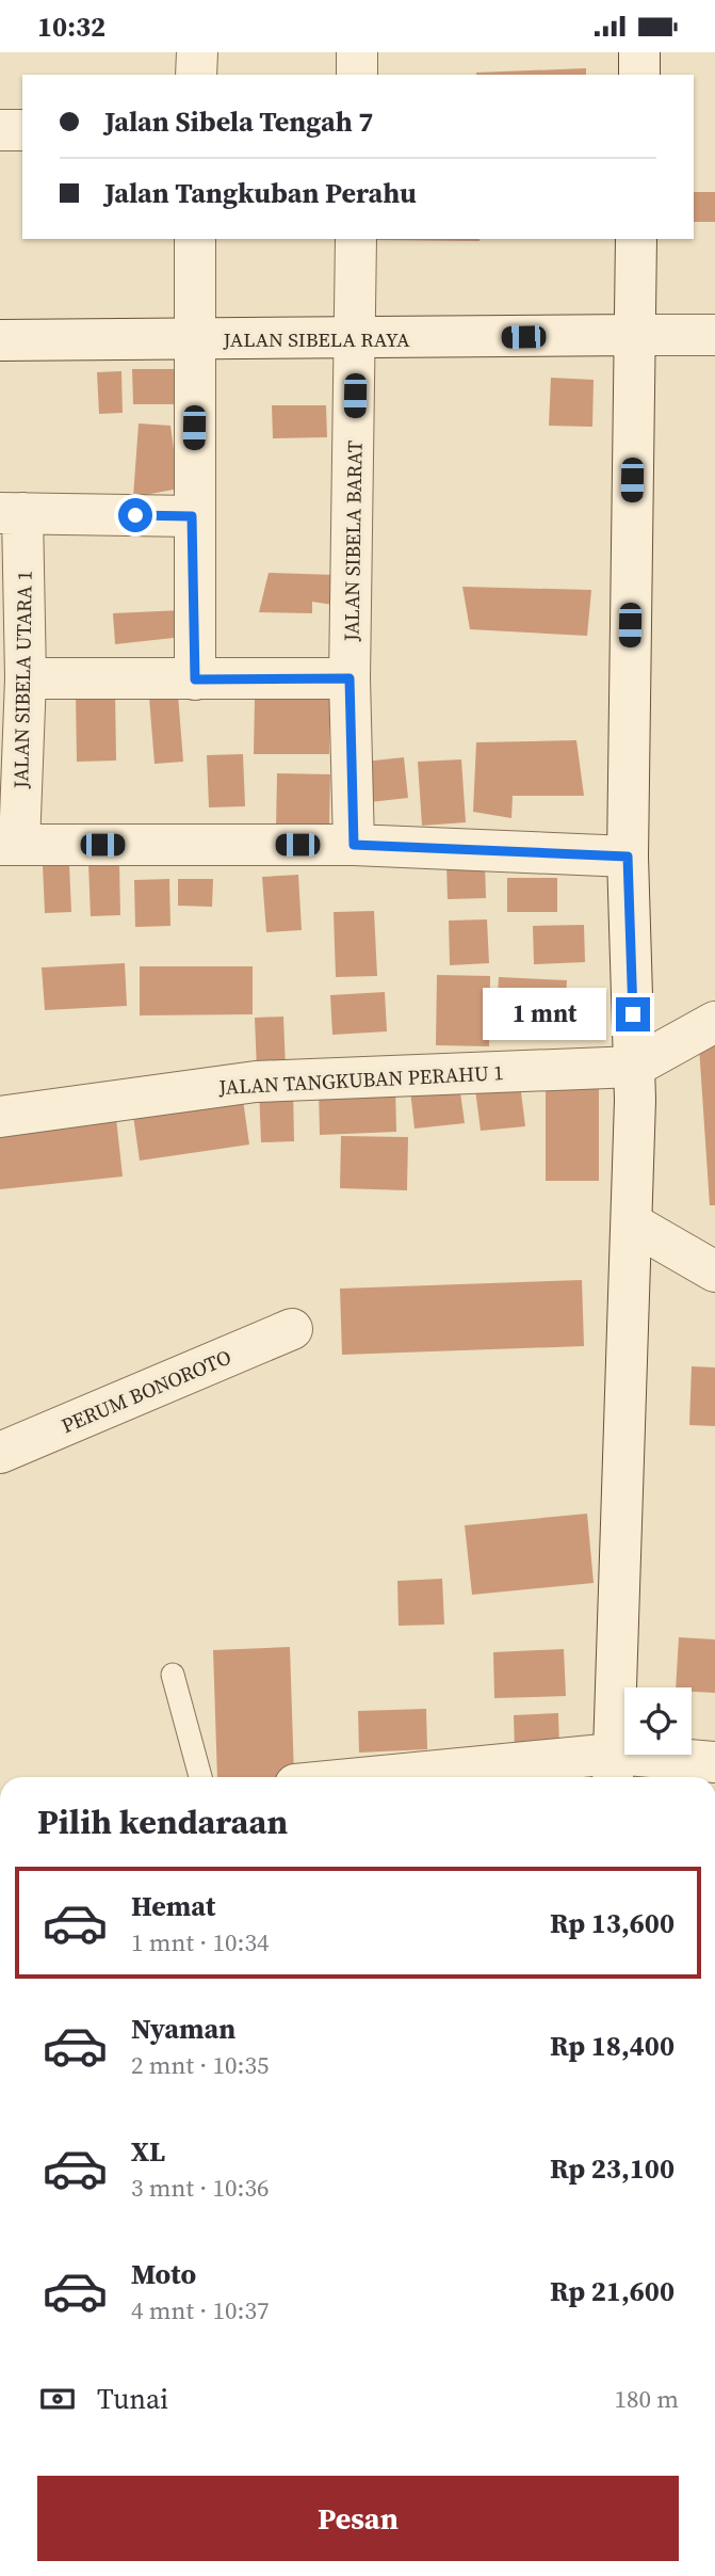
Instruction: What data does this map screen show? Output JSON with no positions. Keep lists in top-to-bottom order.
{
  "streets": {
    "street": [
      "JALAN SIBELA RAYA",
      "JALAN SIBELA BARAT",
      "JALAN SIBELA UTARA 1",
      "JALAN TANGKUBAN PERAHU 1",
      "PERUM BONOROTO"
    ]
  },
  "crossings": [
    ["JALAN SIBELA RAYA", "JALAN SIBELA BARAT"]
  ],
  "page": {
    "status": "10:32",
    "banner": ["Jalan Sibela Tengah 7", "Jalan Tangkuban Perahu"],
    "bubble": "1 mnt",
    "heading": "Pilih kendaraan",
    "list": [
      {
        "name": "Hemat",
        "note": "1 mnt · 10:34",
        "value": "Rp 13,600"
      },
      {
        "name": "Nyaman",
        "note": "2 mnt · 10:35",
        "value": "Rp 18,400"
      },
      {
        "name": "XL",
        "note": "3 mnt · 10:36",
        "value": "Rp 23,100"
      },
      {
        "name": "Moto",
        "note": "4 mnt · 10:37",
        "value": "Rp 21,600"
      }
    ],
    "pay": ["Tunai", "180 m"],
    "buttons": "Pesan"
  }
}
